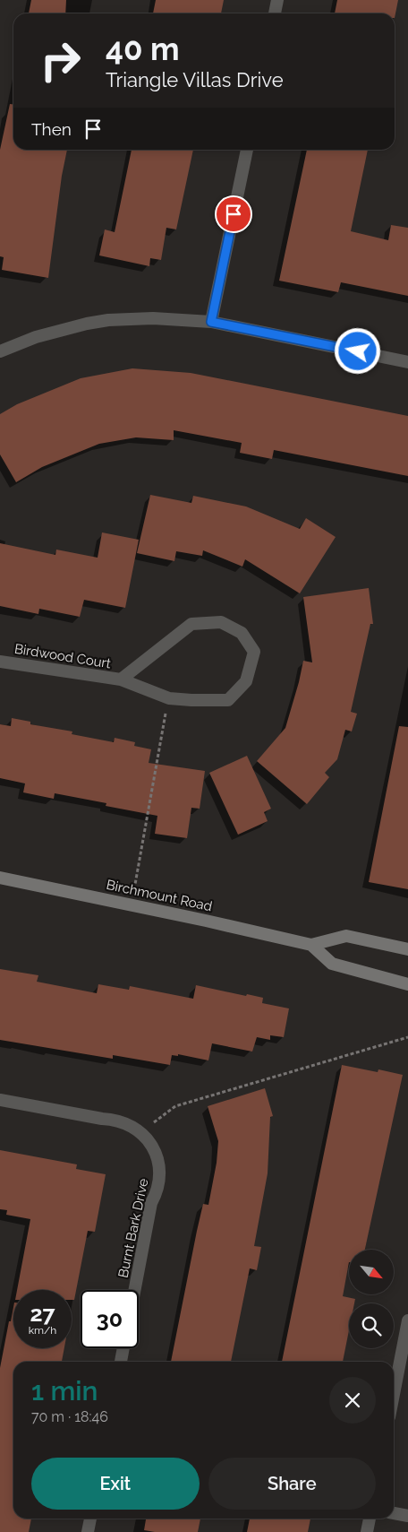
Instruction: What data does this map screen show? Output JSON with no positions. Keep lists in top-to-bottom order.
{
  "streets": {
    "main road": ["Birchmount Road"],
    "street": ["Birdwood Court", "Burnt Bark Drive"]
  },
  "north": "bottom right",
  "page": {
    "turn": ["40 m", "Triangle Villas Drive"],
    "then": "Then",
    "speed": "27 km/h",
    "limit": "30",
    "heading": ["1 min", "70 m · 18:46"],
    "buttons": ["Exit", "Share"]
  }
}
